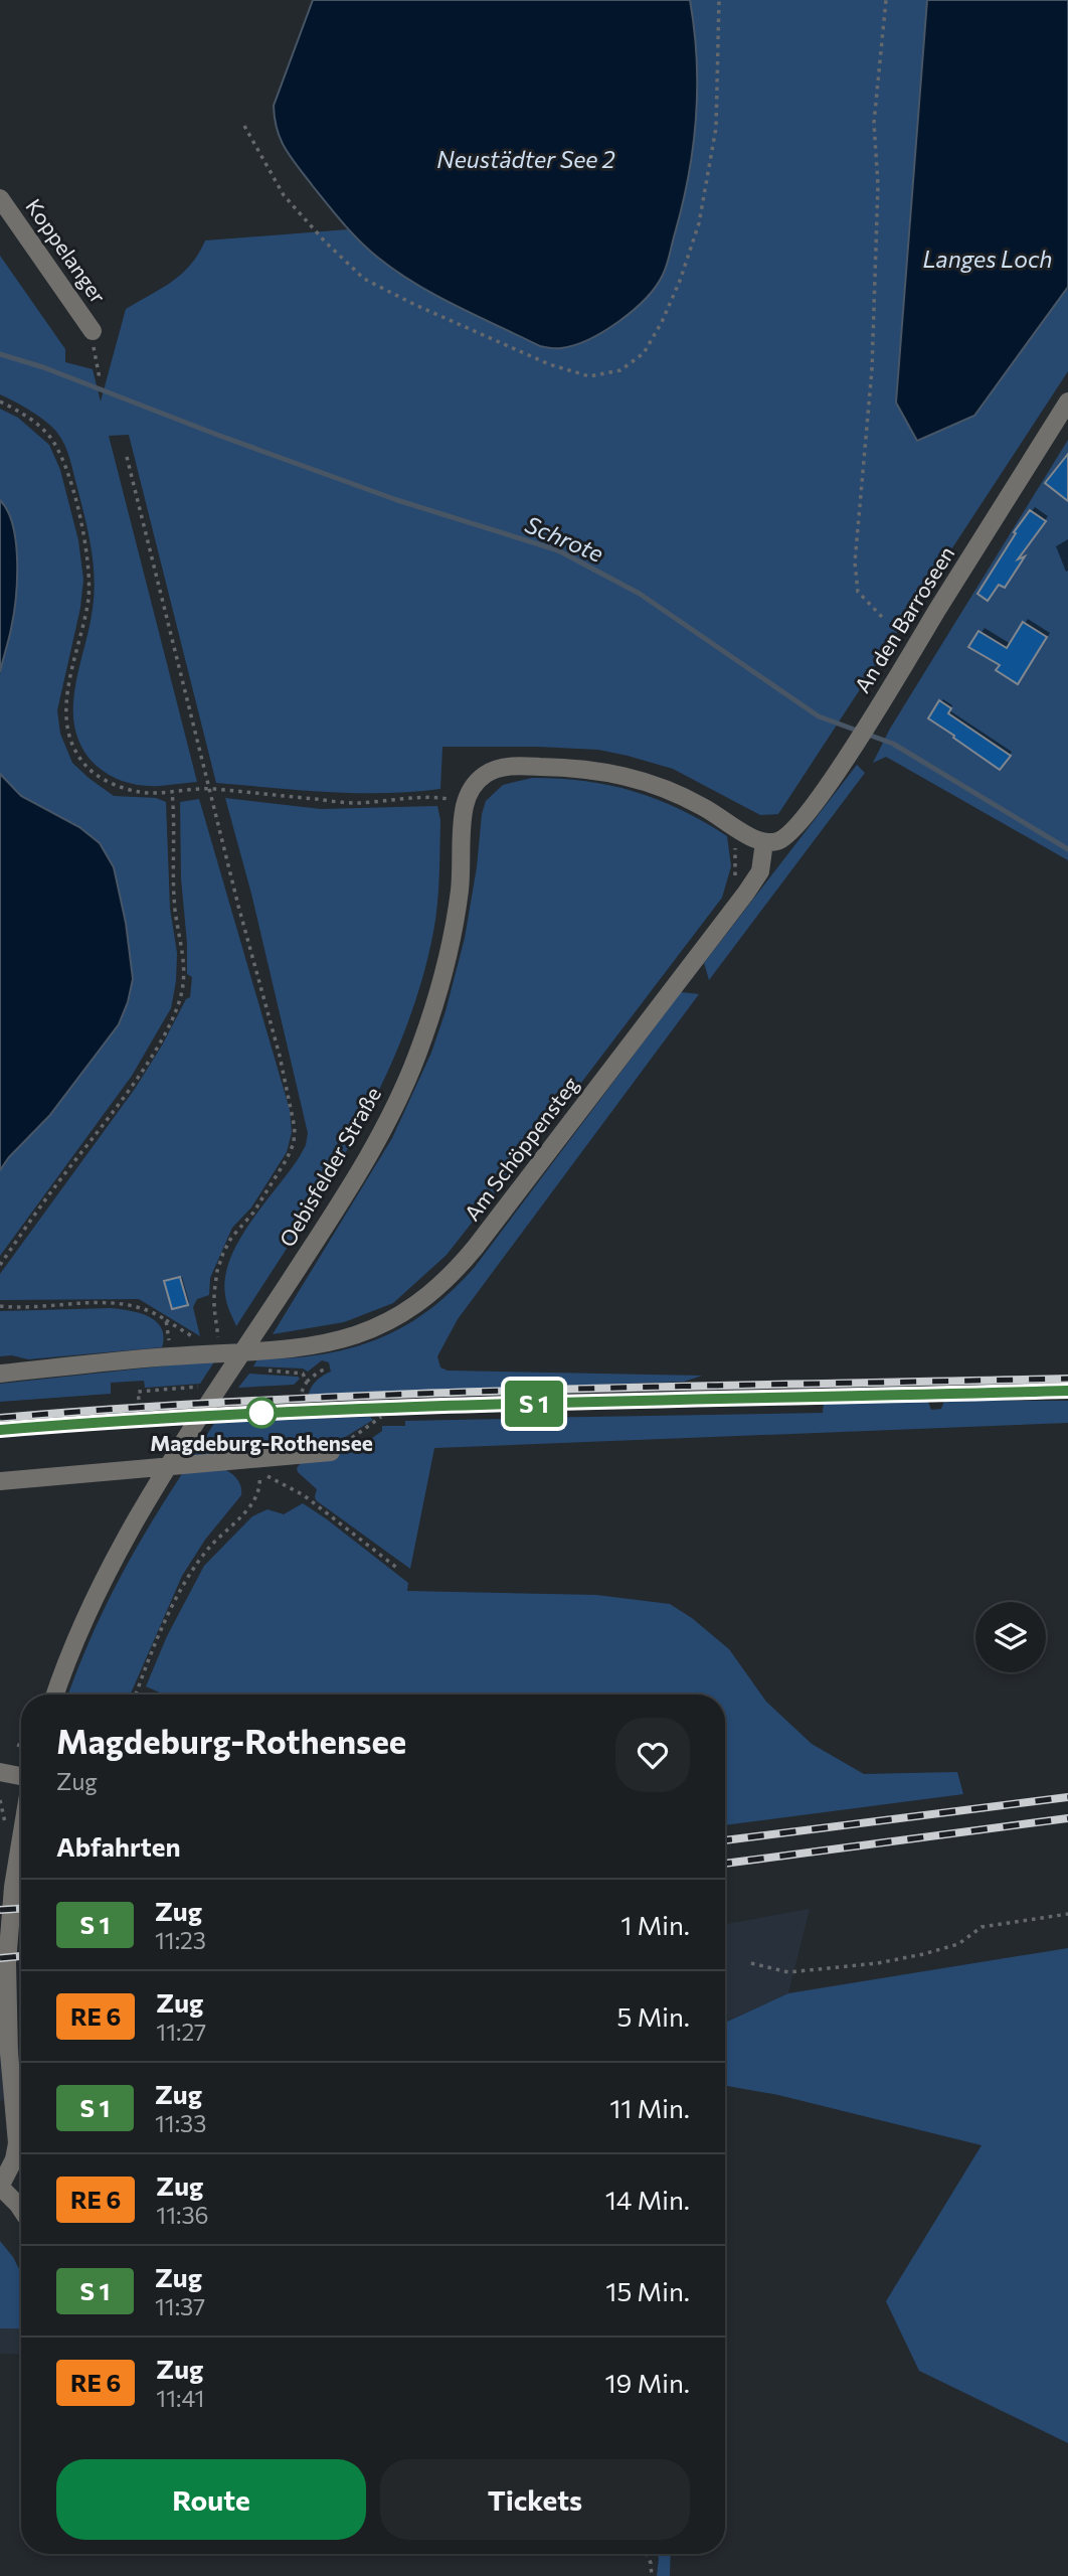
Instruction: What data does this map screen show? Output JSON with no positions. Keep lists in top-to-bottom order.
{
  "streets": {
    "street": [
      "Koppelanger",
      "An den Barroseen",
      "Am Schöppensteg",
      "Oebisfelder Straße"
    ]
  },
  "crossings": [
    ["An den Barroseen", "Am Schöppensteg"],
    ["An den Barroseen", "Oebisfelder Straße"],
    ["Am Schöppensteg", "Oebisfelder Straße"]
  ],
  "water": ["Neustädter See 2", "Langes Loch", "Schrote"],
  "places": ["Magdeburg-Rothensee"],
  "page": {
    "on_map": "S 1",
    "heading": [
      ["Magdeburg-Rothensee", "Zug"],
      "Abfahrten"
    ],
    "list": [
      {
        "mark": "S 1",
        "name": "Zug",
        "note": "11:23",
        "value": "1 Min."
      },
      {
        "mark": "RE 6",
        "name": "Zug",
        "note": "11:27",
        "value": "5 Min."
      },
      {
        "mark": "S 1",
        "name": "Zug",
        "note": "11:33",
        "value": "11 Min."
      },
      {
        "mark": "RE 6",
        "name": "Zug",
        "note": "11:36",
        "value": "14 Min."
      },
      {
        "mark": "S 1",
        "name": "Zug",
        "note": "11:37",
        "value": "15 Min."
      },
      {
        "mark": "RE 6",
        "name": "Zug",
        "note": "11:41",
        "value": "19 Min."
      }
    ],
    "buttons": ["Route", "Tickets"]
  }
}
